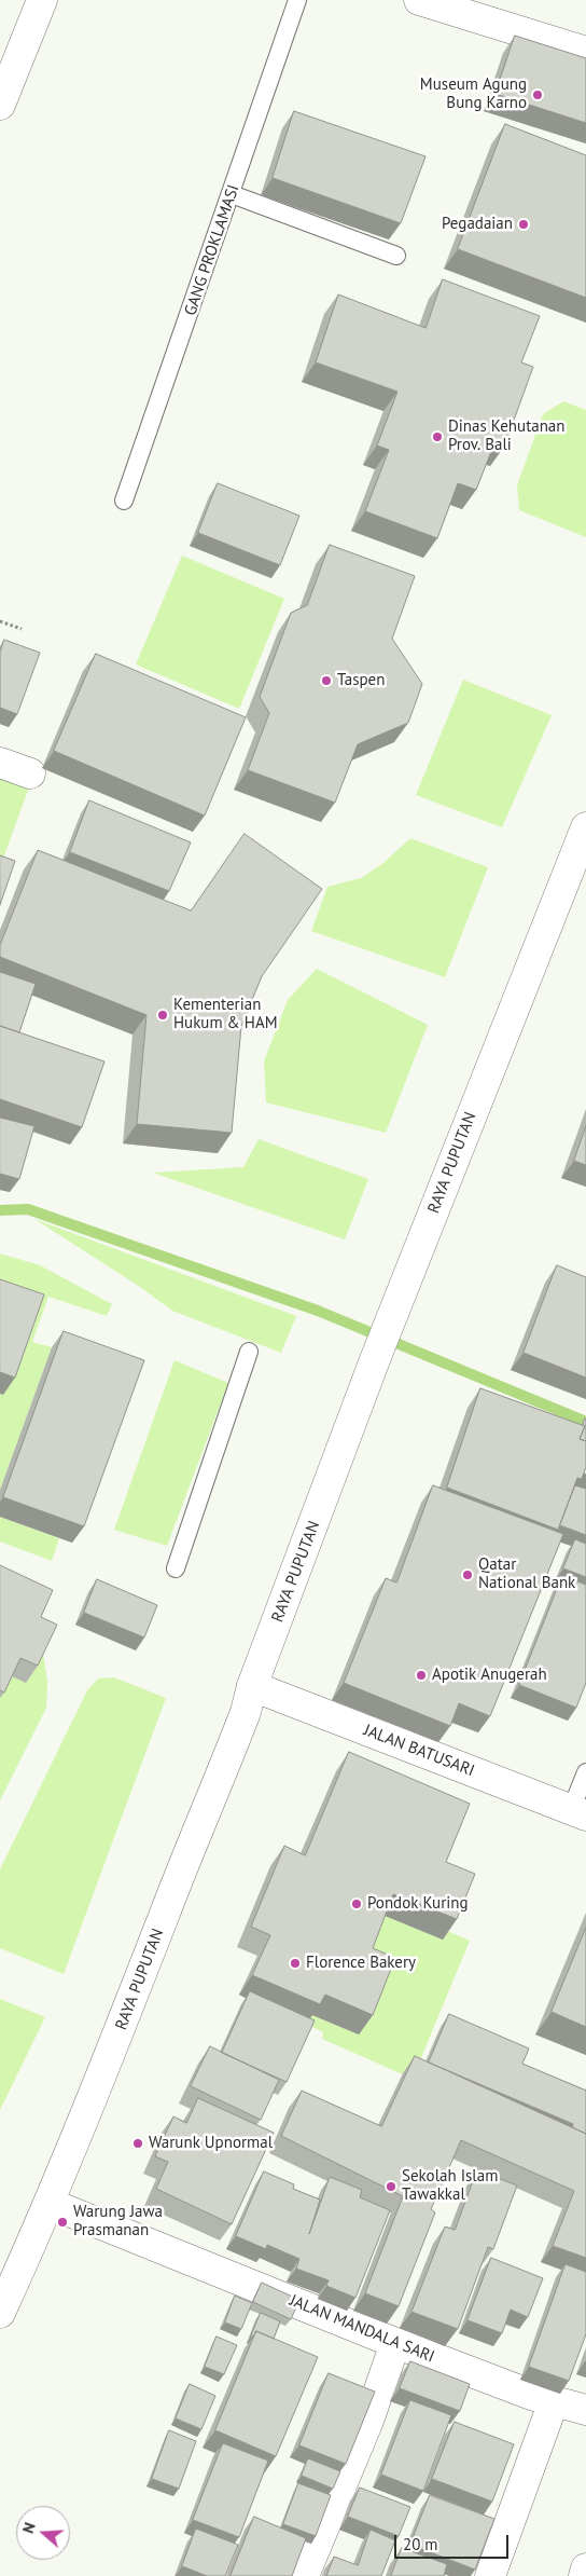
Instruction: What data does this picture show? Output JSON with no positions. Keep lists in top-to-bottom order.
{
  "streets": {
    "street": ["RAYA PUPUTAN", "JALAN BATUSARI", "JALAN MANDALA SARI"],
    "lane": ["GANG PROKLAMASI"]
  },
  "crossings": [
    ["RAYA PUPUTAN", "JALAN BATUSARI"],
    ["RAYA PUPUTAN", "JALAN MANDALA SARI"]
  ],
  "places": [
    "Museum Agung Bung Karno",
    "Pegadaian",
    "Dinas Kehutanan Prov. Bali",
    "Taspen",
    "Kementerian Hukum & HAM",
    "Qatar National Bank",
    "Apotik Anugerah",
    "Pondok Kuring",
    "Florence Bakery",
    "Warunk Upnormal",
    "Sekolah Islam Tawakkal",
    "Warung Jawa Prasmanan"
  ],
  "scale_bar": "20 m",
  "north": "left"
}
